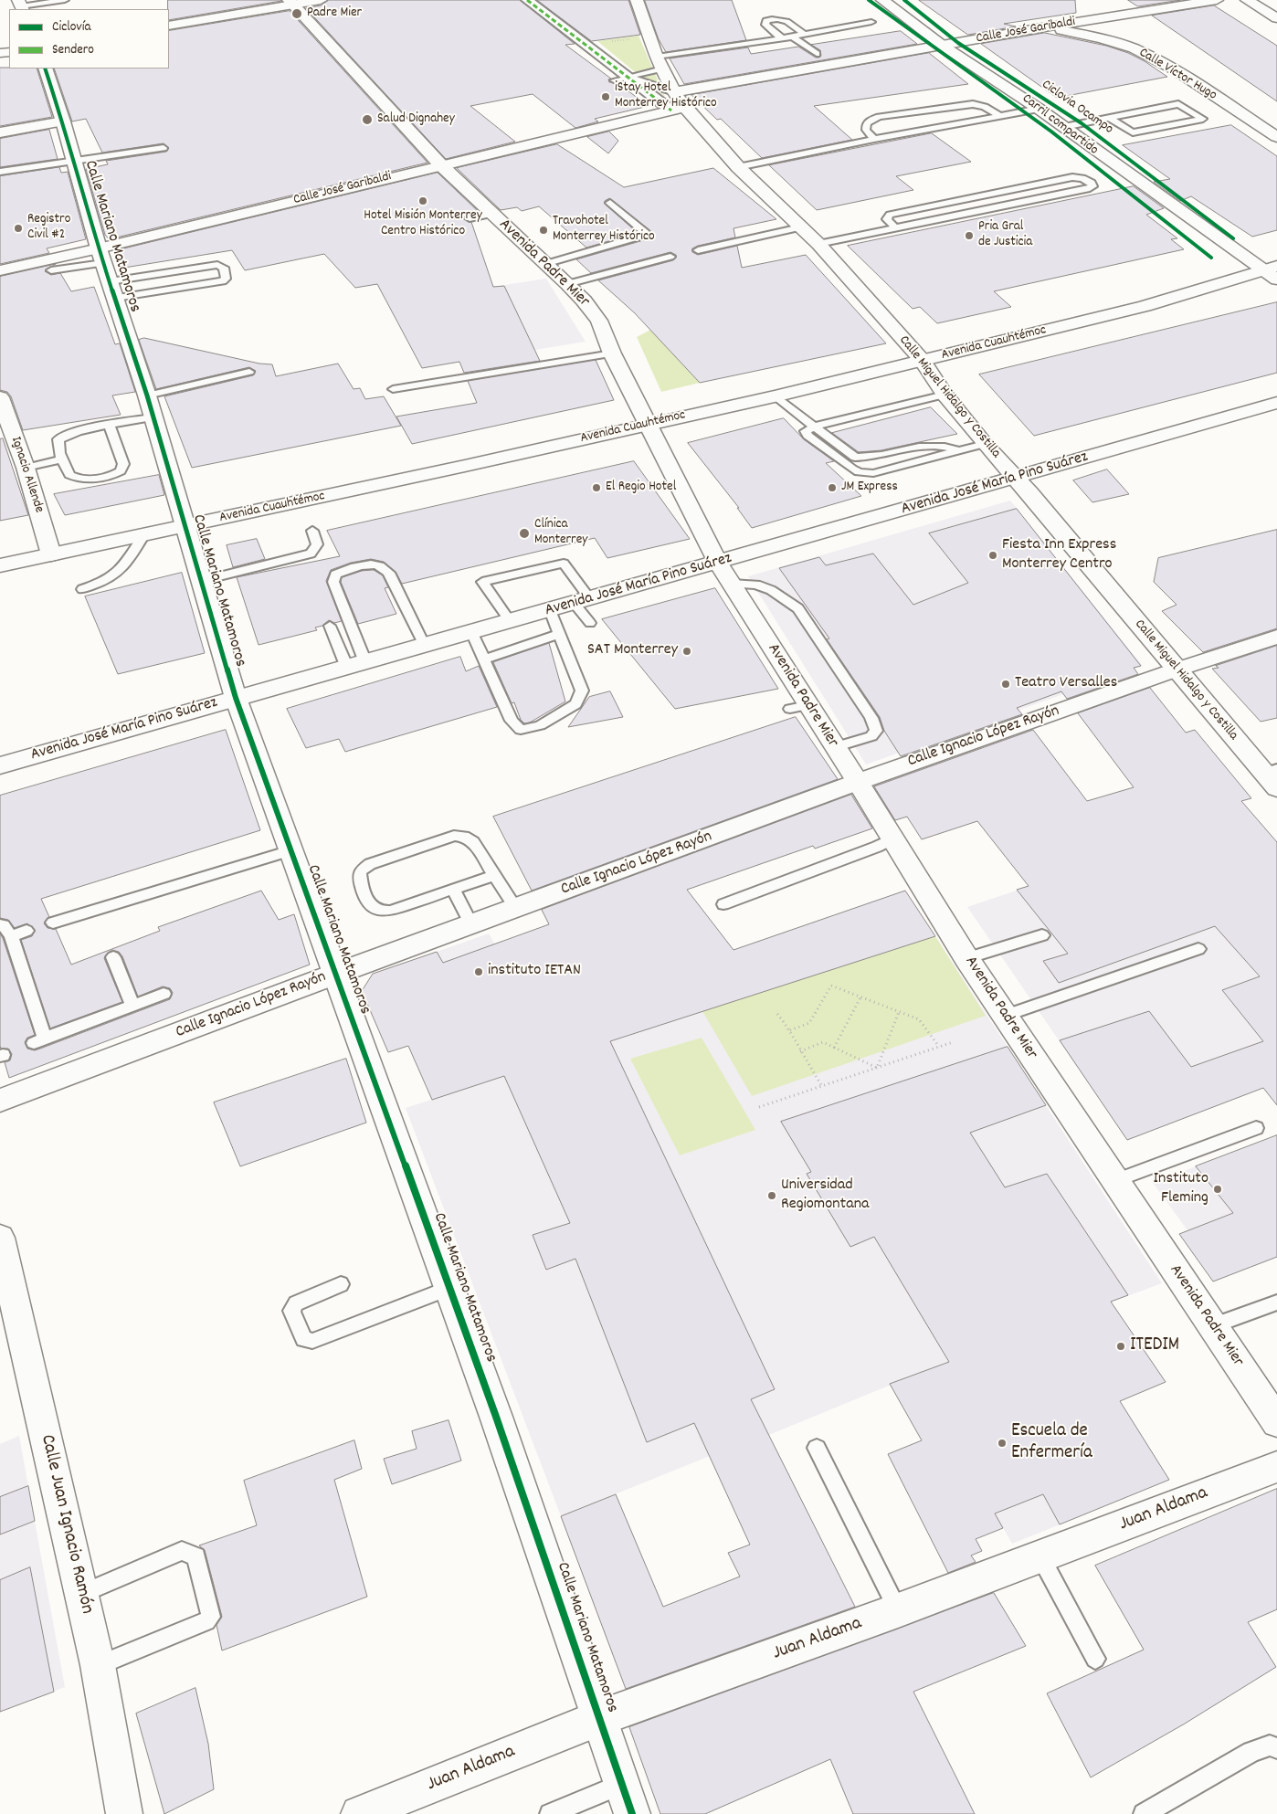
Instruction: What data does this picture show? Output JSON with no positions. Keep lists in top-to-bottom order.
{
  "streets": {
    "main road": [
      "Calle José Garibaldi",
      "Calle Víctor Hugo",
      "Calle Mariano Matamoros",
      "Avenida Padre Mier",
      "Avenida Cuauhtémoc",
      "Calle Miguel Hidalgo y Costilla",
      "Ignacio Allende",
      "Avenida José María Pino Suárez",
      "Calle Ignacio López Rayón",
      "Juan Aldama",
      "Calle Juan Ignacio Ramón"
    ],
    "cycle path": ["Ciclovia Ocampo", "Carril compartido"]
  },
  "crossings": [
    ["Calle José Garibaldi", "Calle Víctor Hugo"],
    ["Calle José Garibaldi", "Calle Mariano Matamoros"],
    ["Calle José Garibaldi", "Avenida Padre Mier"],
    ["Calle José Garibaldi", "Calle Miguel Hidalgo y Costilla"],
    ["Calle Mariano Matamoros", "Avenida Cuauhtémoc"],
    ["Calle Mariano Matamoros", "Avenida José María Pino Suárez"],
    ["Calle Mariano Matamoros", "Calle Ignacio López Rayón"],
    ["Calle Mariano Matamoros", "Juan Aldama"],
    ["Avenida Padre Mier", "Avenida Cuauhtémoc"],
    ["Avenida Padre Mier", "Avenida José María Pino Suárez"],
    ["Avenida Padre Mier", "Calle Ignacio López Rayón"],
    ["Avenida Cuauhtémoc", "Calle Miguel Hidalgo y Costilla"],
    ["Avenida Cuauhtémoc", "Ignacio Allende"],
    ["Calle Miguel Hidalgo y Costilla", "Avenida José María Pino Suárez"],
    ["Calle Miguel Hidalgo y Costilla", "Calle Ignacio López Rayón"]
  ],
  "places": [
    "Padre Mier",
    "iStay Hotel Monterrey Histórico",
    "Salud Dignahey",
    "Hotel Misión Monterrey Centro Histórico",
    "Registro Civil #2",
    "Travohotel Monterrey Histórico",
    "Pria Gral de Justicia",
    "El Regio Hotel",
    "JM Express",
    "Clínica Monterrey",
    "Fiesta Inn Express Monterrey Centro",
    "SAT Monterrey",
    "Teatro Versalles",
    "instituto IETAN",
    "Instituto Fleming",
    "Universidad Regiomontana",
    "ITEDIM",
    "Escuela de Enfermería"
  ],
  "legend": ["Ciclovía", "Sendero"]
}
